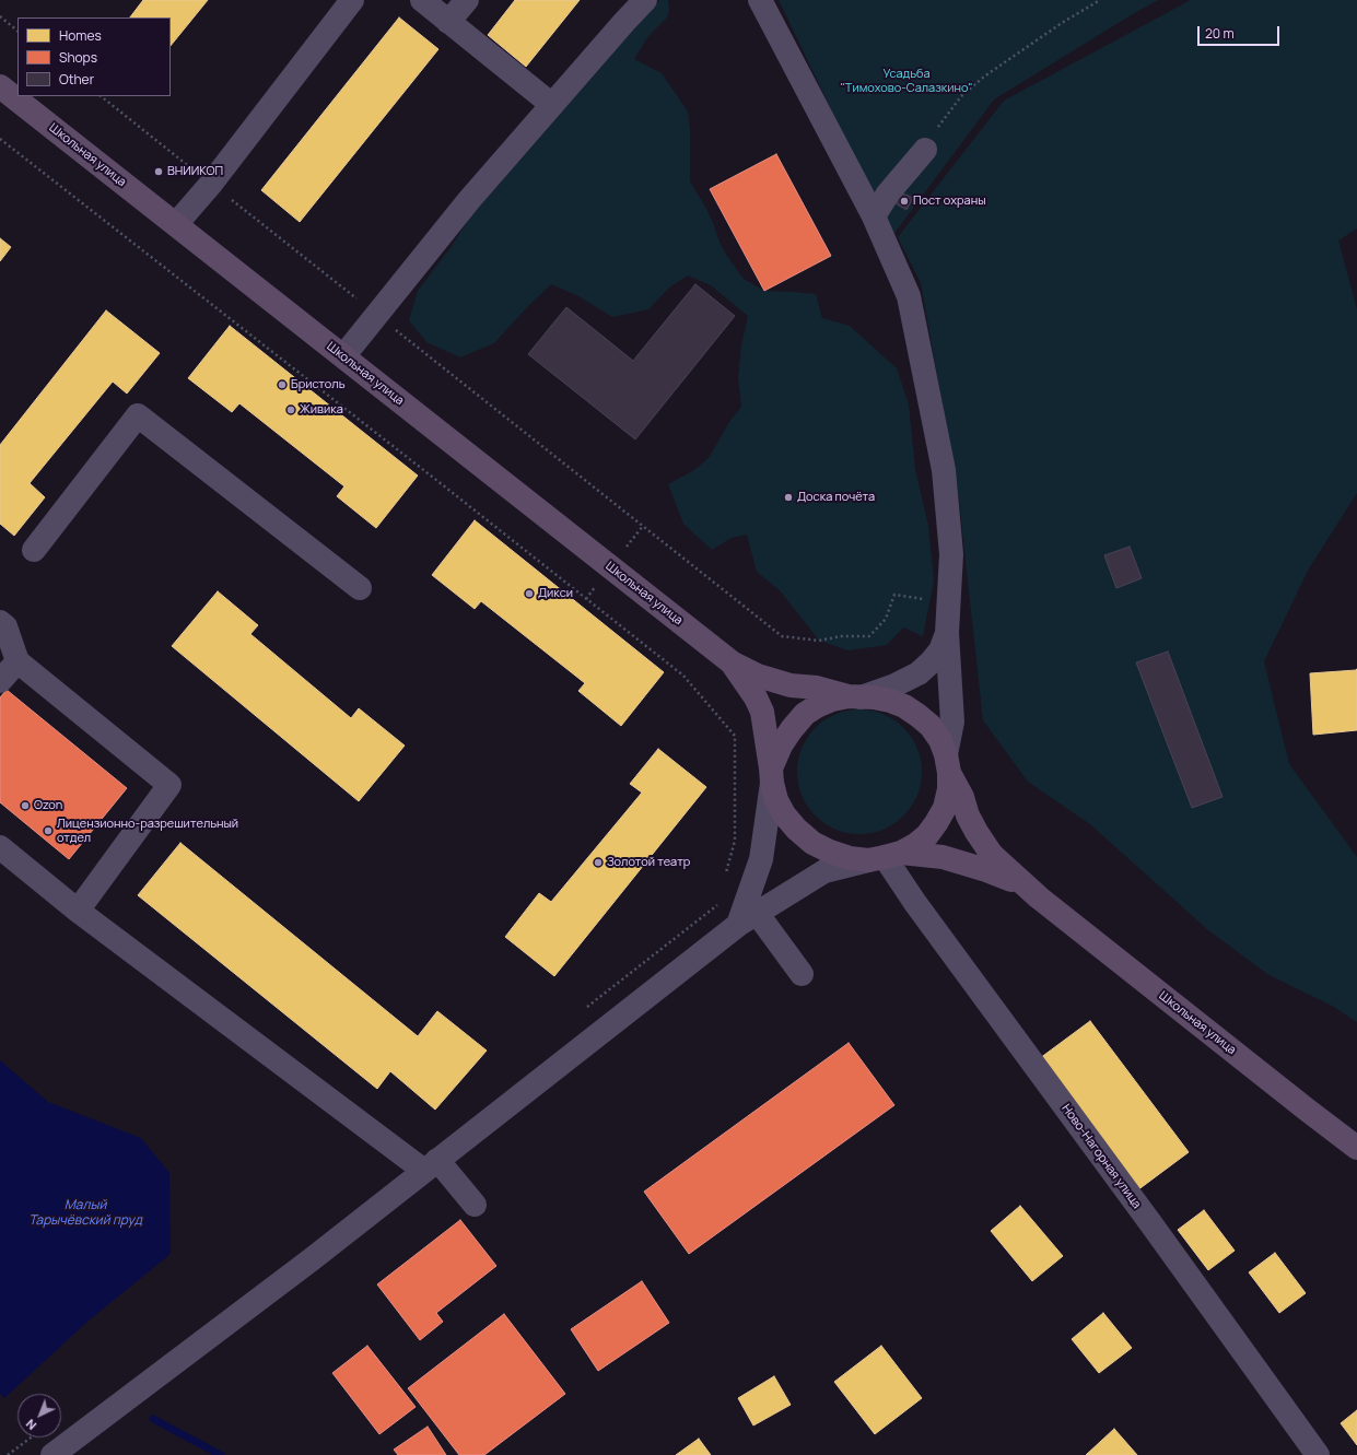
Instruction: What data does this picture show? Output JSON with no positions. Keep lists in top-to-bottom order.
{
  "streets": {
    "main road": ["Школьная улица"],
    "street": ["Ново-Нагорная улица"]
  },
  "water": ["Малый Тарычёвский пруд"],
  "parks": ["Усадьба \"Тимохово-Салазкино\""],
  "places": [
    "ВНИИКОП",
    "Пост охраны",
    "Бристоль",
    "Живика",
    "Доска почёта",
    "Дикси",
    "Ozon",
    "Лицензионно-разрешительный отдел",
    "Золотой театр"
  ],
  "legend": ["Homes", "Shops", "Other"],
  "scale_bar": "20 m",
  "north": "bottom left"
}
